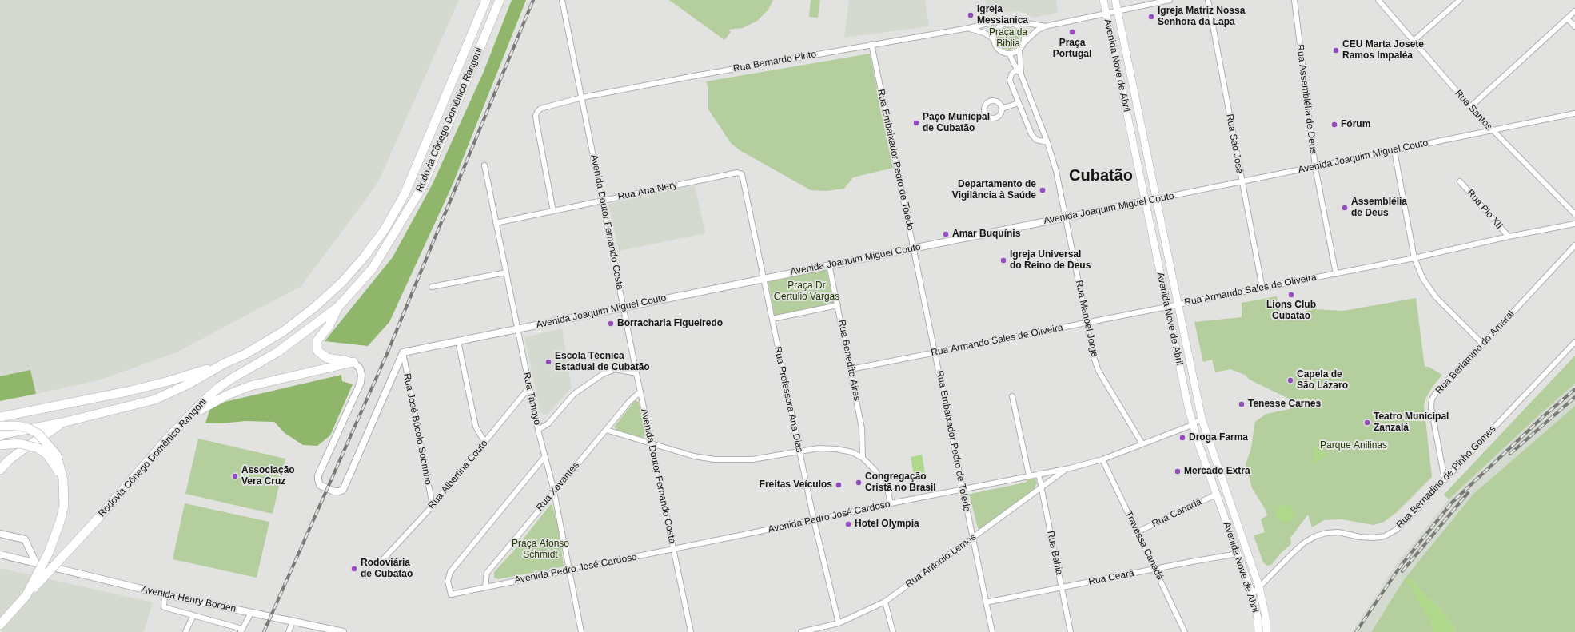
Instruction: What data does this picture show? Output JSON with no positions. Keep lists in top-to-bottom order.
{
  "streets": {
    "highway": ["Rodovia Cônego Domênico Rangoni"],
    "main road": ["Avenida Nove de Abril"],
    "street": [
      "Rua Bernardo Pinto",
      "Rua Assemblélia de Deus",
      "Rua Santos",
      "Rua São José",
      "Avenida Joaquim Miguel Couto",
      "Rua Embaixador Pedro de Toledo",
      "Rua Ana Nery",
      "Rua Pio XII",
      "Avenida Doutor Fernando Costa",
      "Rua Armando Sales de Oliveira",
      "Rua Manoel Jorge",
      "Rua Berlamino do Amaral",
      "Rua Benedito Aires",
      "Rua Tamoyo",
      "Rua Professora Ana Dias",
      "Rua José Búcolo Sobrinho",
      "Rua Albertina Couto",
      "Rua Bernadino de Pinho Gomes",
      "Rua Xavantes",
      "Rua Canadá",
      "Avenida Pedro José Cardoso",
      "Travessa Canadá",
      "Rua Bahia",
      "Rua Antonio Lemos",
      "Rua Ceará",
      "Avenida Henry Borden"
    ]
  },
  "crossings": [
    ["Rua Bernardo Pinto", "Rua Embaixador Pedro de Toledo"],
    ["Rua Bernardo Pinto", "Rua Ana Nery"],
    ["Rua Bernardo Pinto", "Avenida Doutor Fernando Costa"],
    ["Rua Bernardo Pinto", "Rua Manoel Jorge"],
    ["Avenida Nove de Abril", "Avenida Joaquim Miguel Couto"],
    ["Avenida Nove de Abril", "Rua Armando Sales de Oliveira"],
    ["Avenida Nove de Abril", "Rua Bernadino de Pinho Gomes"],
    ["Avenida Nove de Abril", "Rua Canadá"],
    ["Avenida Nove de Abril", "Avenida Pedro José Cardoso"],
    ["Avenida Nove de Abril", "Rua Ceará"],
    ["Rua Assemblélia de Deus", "Avenida Joaquim Miguel Couto"],
    ["Rua Assemblélia de Deus", "Rua Armando Sales de Oliveira"],
    ["Rua Santos", "Avenida Joaquim Miguel Couto"],
    ["Rua São José", "Avenida Joaquim Miguel Couto"],
    ["Rua São José", "Rua Armando Sales de Oliveira"],
    ["Avenida Joaquim Miguel Couto", "Rua Embaixador Pedro de Toledo"],
    ["Avenida Joaquim Miguel Couto", "Avenida Doutor Fernando Costa"],
    ["Avenida Joaquim Miguel Couto", "Rua Manoel Jorge"],
    ["Avenida Joaquim Miguel Couto", "Rua Benedito Aires"],
    ["Avenida Joaquim Miguel Couto", "Rua Tamoyo"],
    ["Avenida Joaquim Miguel Couto", "Rua Professora Ana Dias"],
    ["Avenida Joaquim Miguel Couto", "Rua José Búcolo Sobrinho"],
    ["Rua Embaixador Pedro de Toledo", "Rua Armando Sales de Oliveira"],
    ["Rua Embaixador Pedro de Toledo", "Avenida Pedro José Cardoso"],
    ["Rua Embaixador Pedro de Toledo", "Rua Antonio Lemos"],
    ["Rua Embaixador Pedro de Toledo", "Rua Ceará"],
    ["Rua Ana Nery", "Avenida Doutor Fernando Costa"],
    ["Rua Ana Nery", "Rua Tamoyo"],
    ["Rua Ana Nery", "Rua Professora Ana Dias"],
    ["Rua Pio XII", "Rua Armando Sales de Oliveira"],
    ["Avenida Doutor Fernando Costa", "Rua Xavantes"],
    ["Avenida Doutor Fernando Costa", "Avenida Pedro José Cardoso"],
    ["Rua Armando Sales de Oliveira", "Rua Manoel Jorge"],
    ["Rua Armando Sales de Oliveira", "Rua Benedito Aires"],
    ["Rua Manoel Jorge", "Avenida Pedro José Cardoso"],
    ["Rua Berlamino do Amaral", "Rua Bernadino de Pinho Gomes"],
    ["Rua Tamoyo", "Rua Albertina Couto"],
    ["Rua Tamoyo", "Rua Xavantes"],
    ["Rua Tamoyo", "Avenida Pedro José Cardoso"],
    ["Rua Professora Ana Dias", "Avenida Pedro José Cardoso"],
    ["Rua Professora Ana Dias", "Rua Antonio Lemos"],
    ["Rua José Búcolo Sobrinho", "Rua Albertina Couto"],
    ["Rua Xavantes", "Avenida Pedro José Cardoso"],
    ["Rua Canadá", "Travessa Canadá"],
    ["Avenida Pedro José Cardoso", "Travessa Canadá"],
    ["Avenida Pedro José Cardoso", "Rua Bahia"],
    ["Avenida Pedro José Cardoso", "Rua Antonio Lemos"],
    ["Travessa Canadá", "Rua Ceará"],
    ["Rua Bahia", "Rua Antonio Lemos"],
    ["Rua Bahia", "Rua Ceará"]
  ],
  "districts": ["Cubatão"],
  "parks": [
    "Praça da Biblia",
    "Praça Dr Gertulio Vargas",
    "Parque Anilinas",
    "Praça Afonso Schmidt"
  ],
  "places": [
    "Igreja Messianica",
    "Igreja Matriz Nossa Senhora da Lapa",
    "Praça Portugal",
    "CEU Marta Josete Ramos Impaléa",
    "Paço Municpal de Cubatão",
    "Fórum",
    "Departamento de Vigilância à Saúde",
    "Assemblélia de Deus",
    "Amar Buquínis",
    "Igreja Universal do Reino de Deus",
    "Lions Club Cubatão",
    "Borracharia Figueiredo",
    "Escola Técnica Estadual de Cubatão",
    "Capela de São Lázaro",
    "Tenesse Carnes",
    "Teatro Municipal Zanzalá",
    "Droga Farma",
    "Mercado Extra",
    "Associação Vera Cruz",
    "Congregação Cristã no Brasil",
    "Freitas Veículos",
    "Hotel Olympia",
    "Rodoviária de Cubatão"
  ]
}
